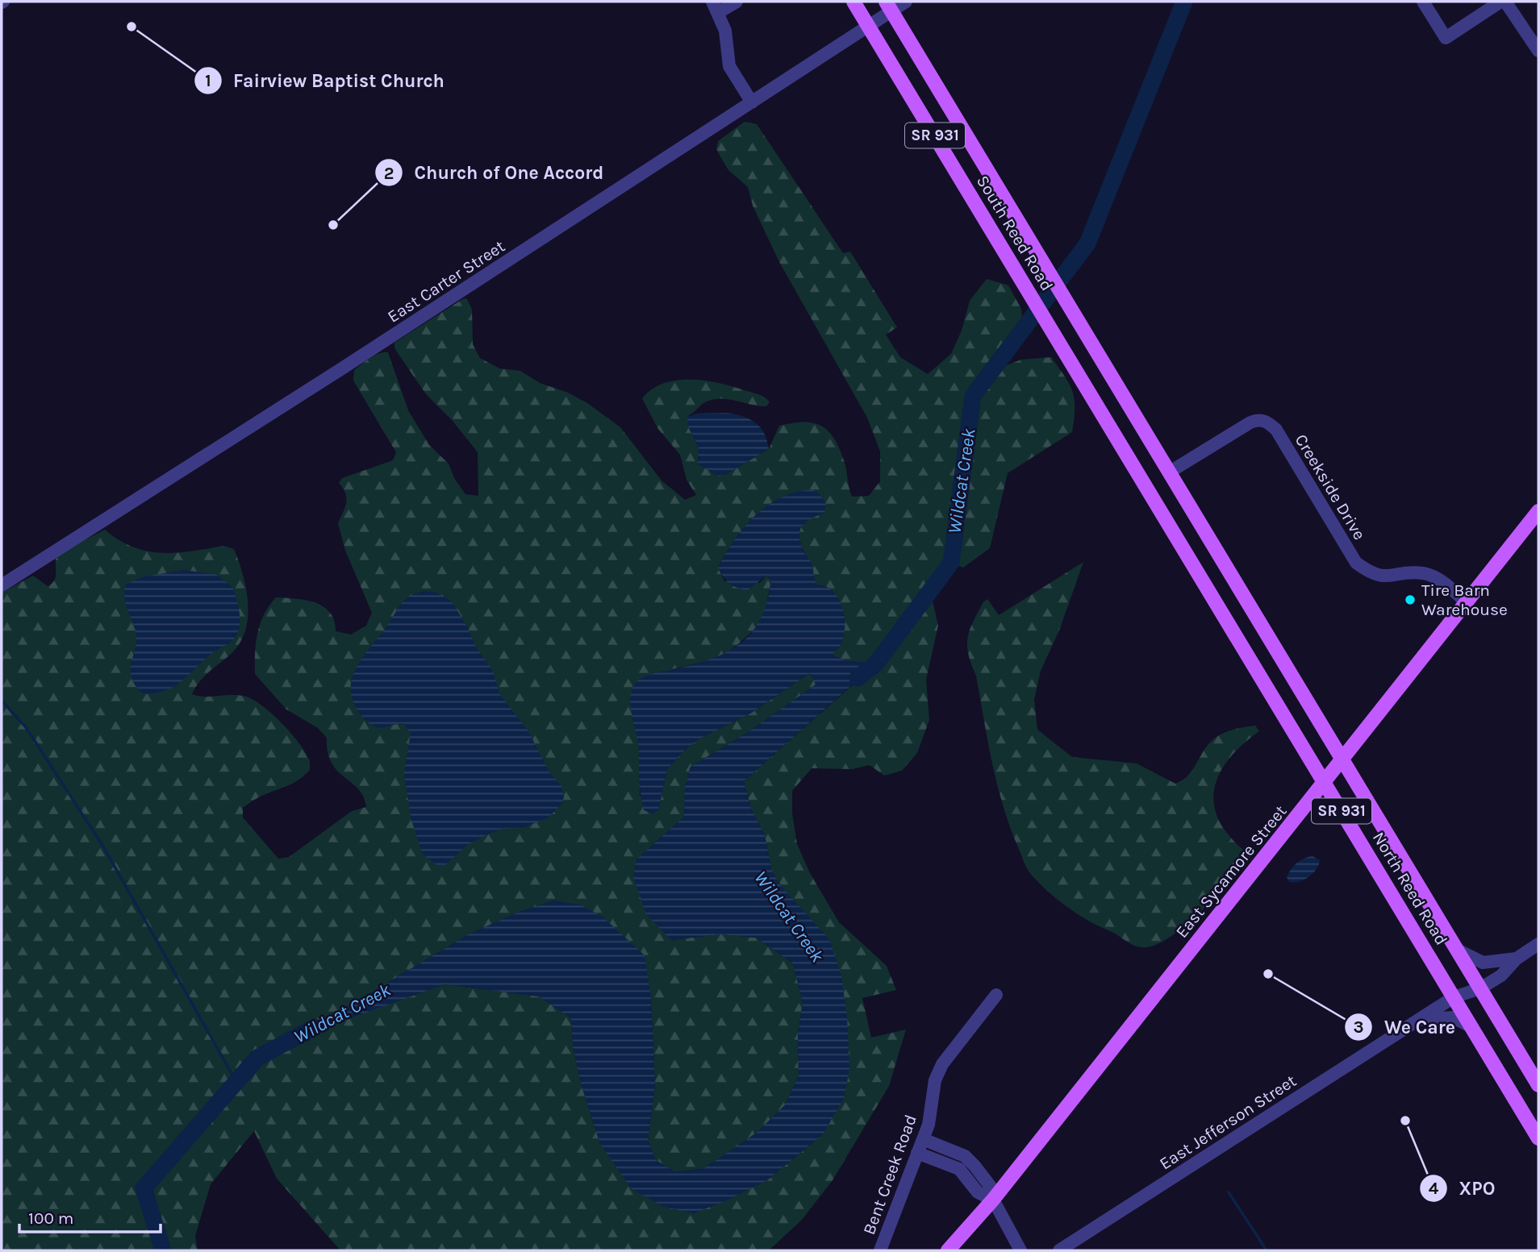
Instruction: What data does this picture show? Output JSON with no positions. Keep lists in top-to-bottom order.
{
  "streets": {
    "main road": [
      "SR 931",
      "South Reed Road",
      "East Sycamore Street",
      "North Reed Road"
    ],
    "street": [
      "East Carter Street",
      "Creekside Drive",
      "East Jefferson Street",
      "Bent Creek Road"
    ]
  },
  "crossings": [
    ["South Reed Road", "East Carter Street"],
    ["South Reed Road", "Creekside Drive"],
    ["South Reed Road", "North Reed Road"],
    ["Creekside Drive", "East Sycamore Street"],
    ["Creekside Drive", "North Reed Road"],
    ["East Sycamore Street", "North Reed Road"],
    ["North Reed Road", "East Jefferson Street"]
  ],
  "water": ["Wildcat Creek"],
  "places": [
    "Fairview Baptist Church",
    "Church of One Accord",
    "Tire Barn Warehouse",
    "We Care",
    "XPO"
  ],
  "scale_bar": "100 m"
}
